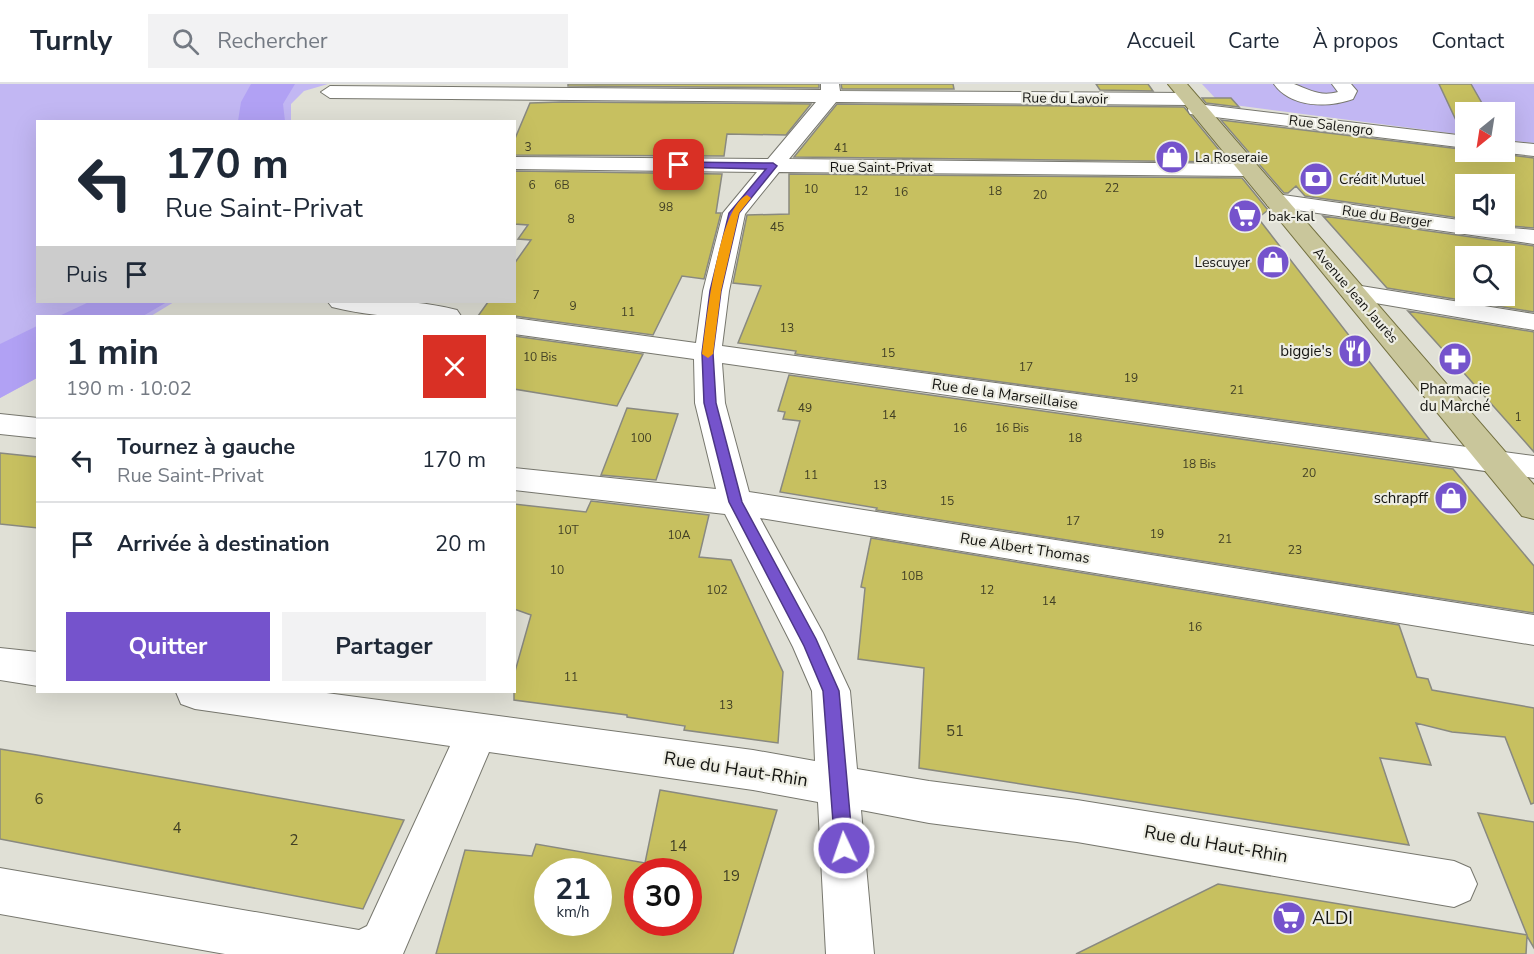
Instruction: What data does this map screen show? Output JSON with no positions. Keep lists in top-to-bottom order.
{
  "streets": {
    "main road": ["Avenue Jean Jaurès"],
    "street": [
      "Rue du Lavoir",
      "Rue Salengro",
      "Rue Saint-Privat",
      "Rue du Berger",
      "Rue de la Marseillaise",
      "Rue Albert Thomas",
      "Rue du Haut-Rhin"
    ]
  },
  "crossings": [
    ["Rue du Lavoir", "Rue Salengro"],
    ["Rue du Lavoir", "Avenue Jean Jaurès"],
    ["Rue Salengro", "Avenue Jean Jaurès"],
    ["Rue Saint-Privat", "Avenue Jean Jaurès"],
    ["Rue du Berger", "Avenue Jean Jaurès"],
    ["Avenue Jean Jaurès", "Rue de la Marseillaise"]
  ],
  "places": {
    "shop": ["La Roseraie", "Lescuyer", "schrapff"],
    "bank": ["Crédit Mutuel"],
    "supermarket": ["bak-kal", "ALDI"],
    "restaurant": ["biggie's"],
    "pharmacy": ["Pharmacie du Marché"]
  },
  "house_numbers": [
    "3",
    "41",
    "6",
    "6B",
    "22",
    "10",
    "12",
    "18",
    "16",
    "20",
    "98",
    "8",
    "45",
    "7",
    "9",
    "11",
    "13",
    "15",
    "10 Bis",
    "17",
    "19",
    "21",
    "49",
    "14",
    "1",
    "16",
    "16 Bis",
    "100",
    "18",
    "18 Bis",
    "20",
    "11",
    "13",
    "15",
    "17",
    "10T",
    "19",
    "10A",
    "21",
    "23",
    "10",
    "10B",
    "102",
    "12",
    "14",
    "16",
    "11",
    "13",
    "51",
    "6",
    "4",
    "2",
    "14",
    "19"
  ],
  "north": "bottom left",
  "page": {
    "header": "Turnly",
    "search": "Rechercher",
    "nav": [
      "Accueil",
      "Carte",
      "À propos",
      "Contact"
    ],
    "turn": ["170 m", "Rue Saint-Privat"],
    "then": "Puis",
    "heading": ["1 min", "190 m · 10:02"],
    "list": [
      {
        "name": "Tournez à gauche",
        "note": "Rue Saint-Privat",
        "value": "170 m"
      },
      {
        "name": "Arrivée à destination",
        "value": "20 m"
      }
    ],
    "buttons": ["Quitter", "Partager"],
    "speed": "21 km/h",
    "limit": "30"
  }
}
